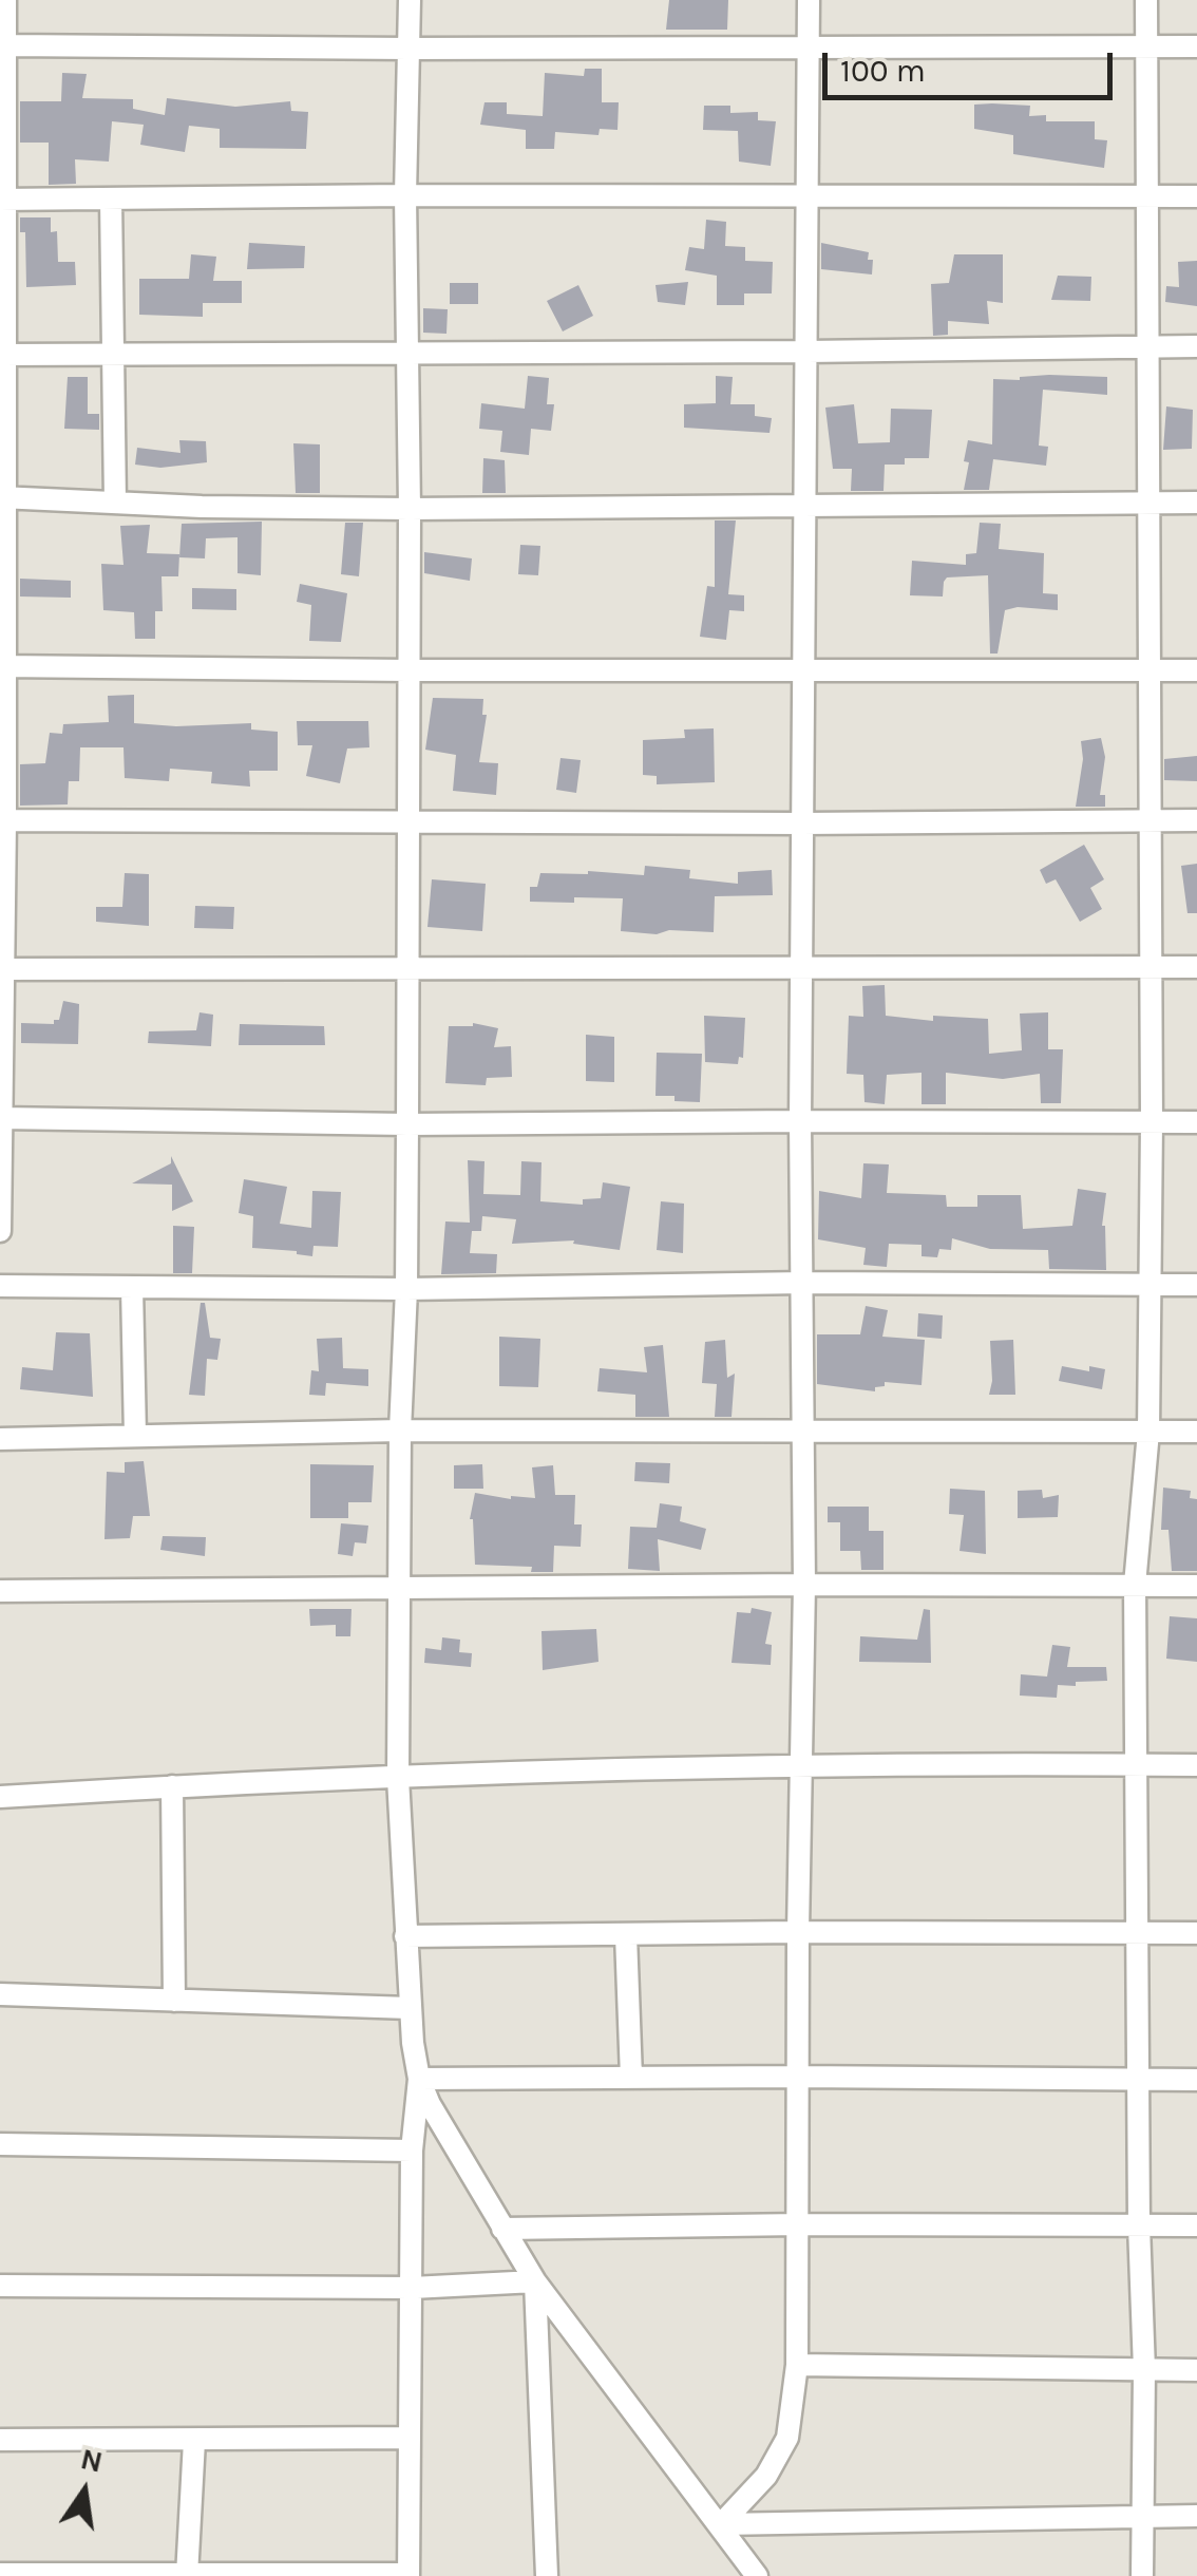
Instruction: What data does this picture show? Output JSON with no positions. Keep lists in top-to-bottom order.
{
  "scale_bar": "100 m",
  "north": "top"
}
